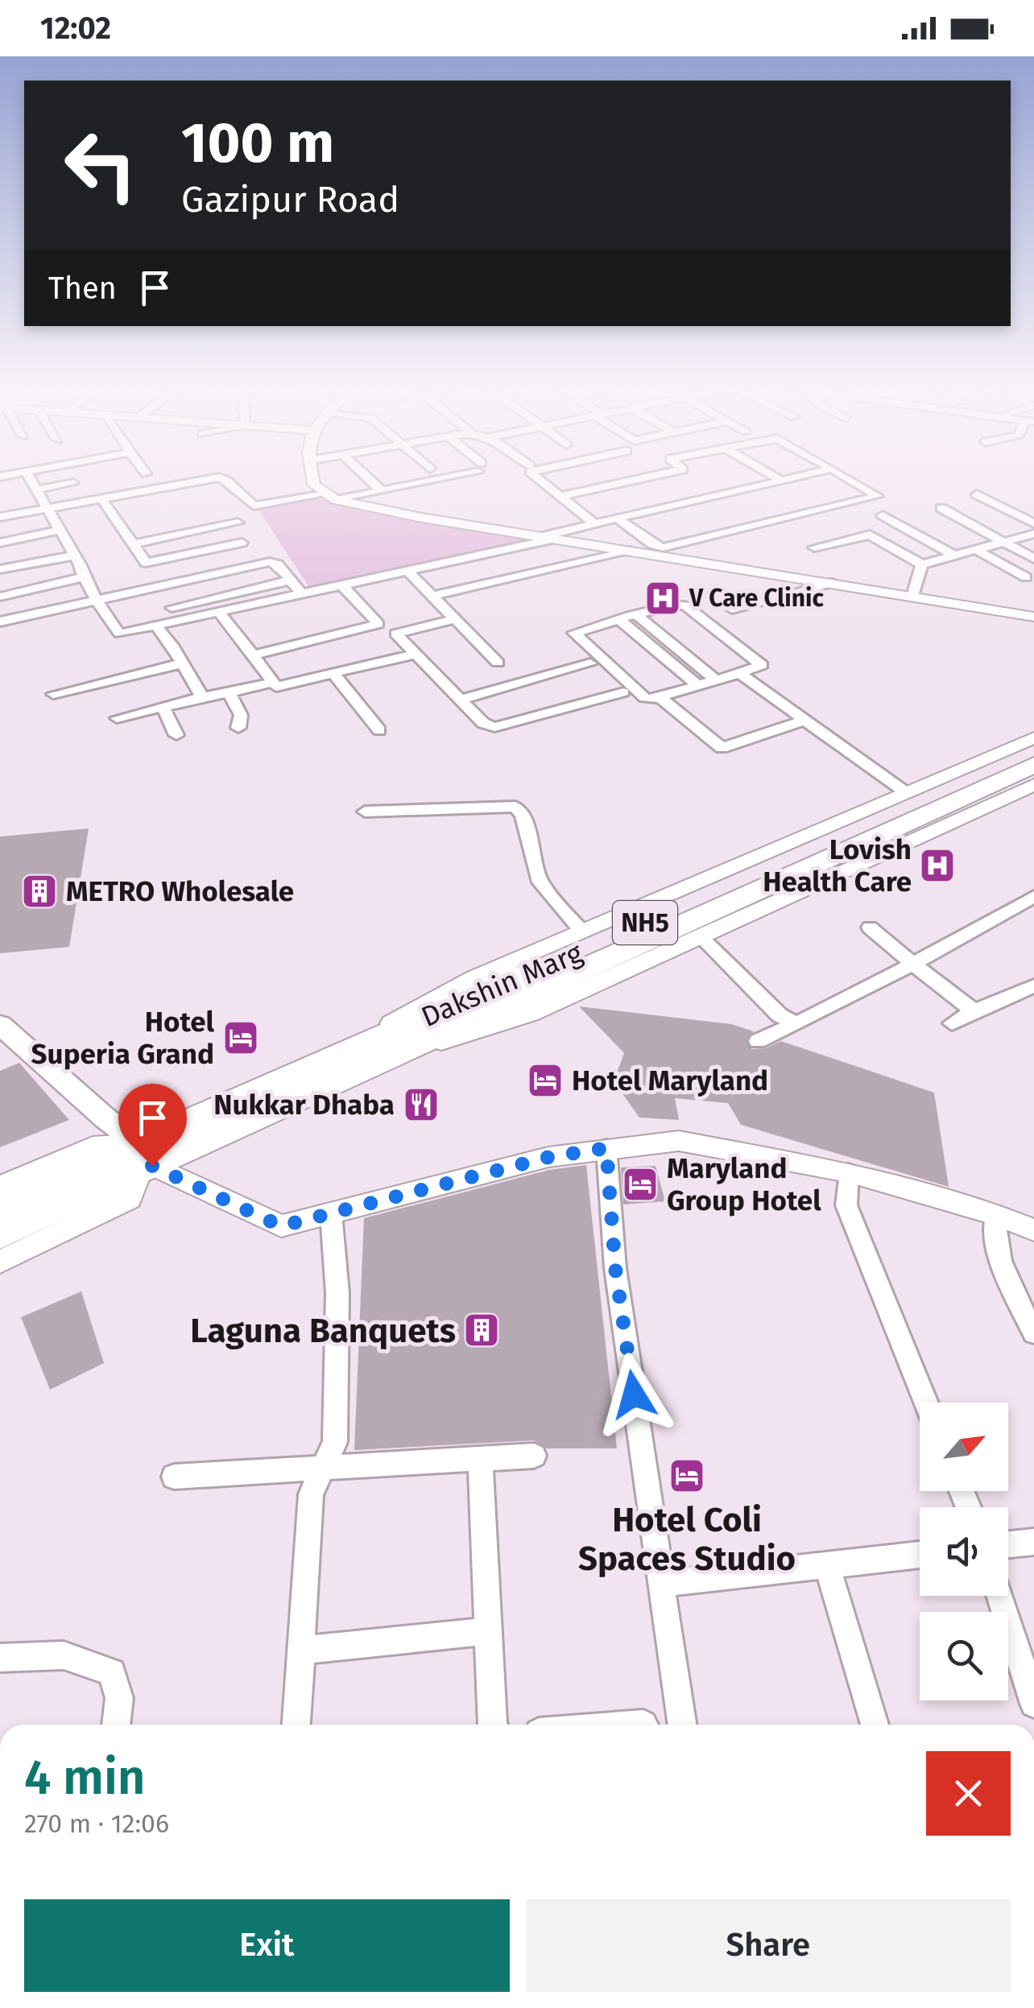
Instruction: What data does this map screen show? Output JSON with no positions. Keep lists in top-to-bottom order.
{
  "streets": {
    "highway": ["NH5", "Dakshin Marg"]
  },
  "crossings": [
    ["NH5", "Dakshin Marg"]
  ],
  "places": {
    "hospital": ["V Care Clinic", "Lovish Health Care"],
    "building": ["METRO Wholesale", "Laguna Banquets"],
    "hotel": [
      "Hotel Superia Grand",
      "Hotel Maryland",
      "Maryland Group Hotel",
      "Hotel Coli Spaces Studio"
    ],
    "restaurant": ["Nukkar Dhaba"]
  },
  "north": "top right",
  "page": {
    "status": "12:02",
    "turn": ["100 m", "Gazipur Road"],
    "then": "Then",
    "heading": ["4 min", "270 m · 12:06"],
    "buttons": ["Exit", "Share"]
  }
}
